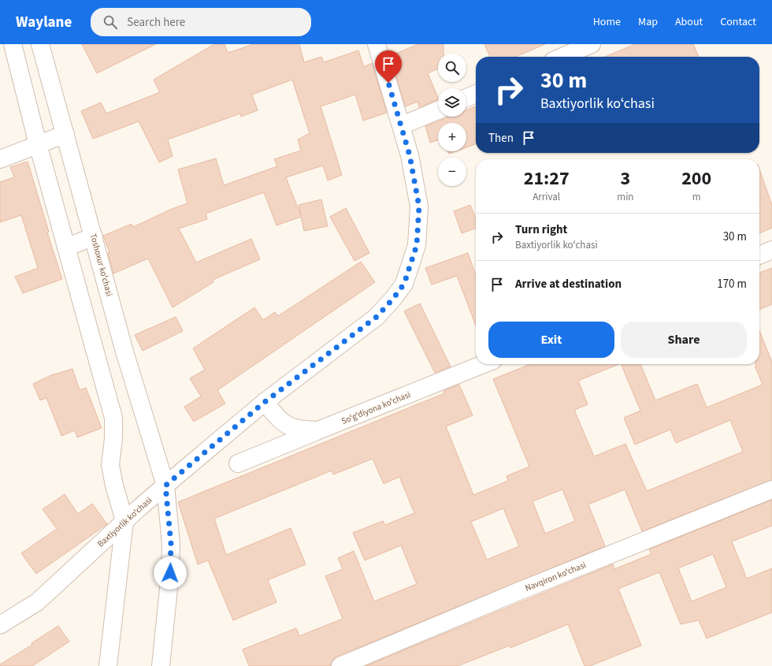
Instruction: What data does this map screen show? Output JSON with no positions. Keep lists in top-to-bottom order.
{
  "streets": {
    "street": [
      "Toshoxur koʻchasi",
      "Soʻgʻdiyona koʻchasi",
      "Baxtiyorlik koʻchasi",
      "Navqiron koʻchasi"
    ]
  },
  "crossings": [
    ["Toshoxur koʻchasi", "Baxtiyorlik koʻchasi"],
    ["Soʻgʻdiyona koʻchasi", "Baxtiyorlik koʻchasi"]
  ],
  "page": {
    "header": "Waylane",
    "search": "Search here",
    "nav": [
      "Home",
      "Map",
      "About",
      "Contact"
    ],
    "map_buttons": ["+", "−"],
    "turn": ["30 m", "Baxtiyorlik koʻchasi"],
    "then": "Then",
    "eta": [
      "21:27",
      "Arrival",
      "3",
      "min",
      "200",
      "m"
    ],
    "list": [
      {
        "name": "Turn right",
        "note": "Baxtiyorlik koʻchasi",
        "value": "30 m"
      },
      {
        "name": "Arrive at destination",
        "value": "170 m"
      }
    ],
    "buttons": ["Exit", "Share"]
  }
}
